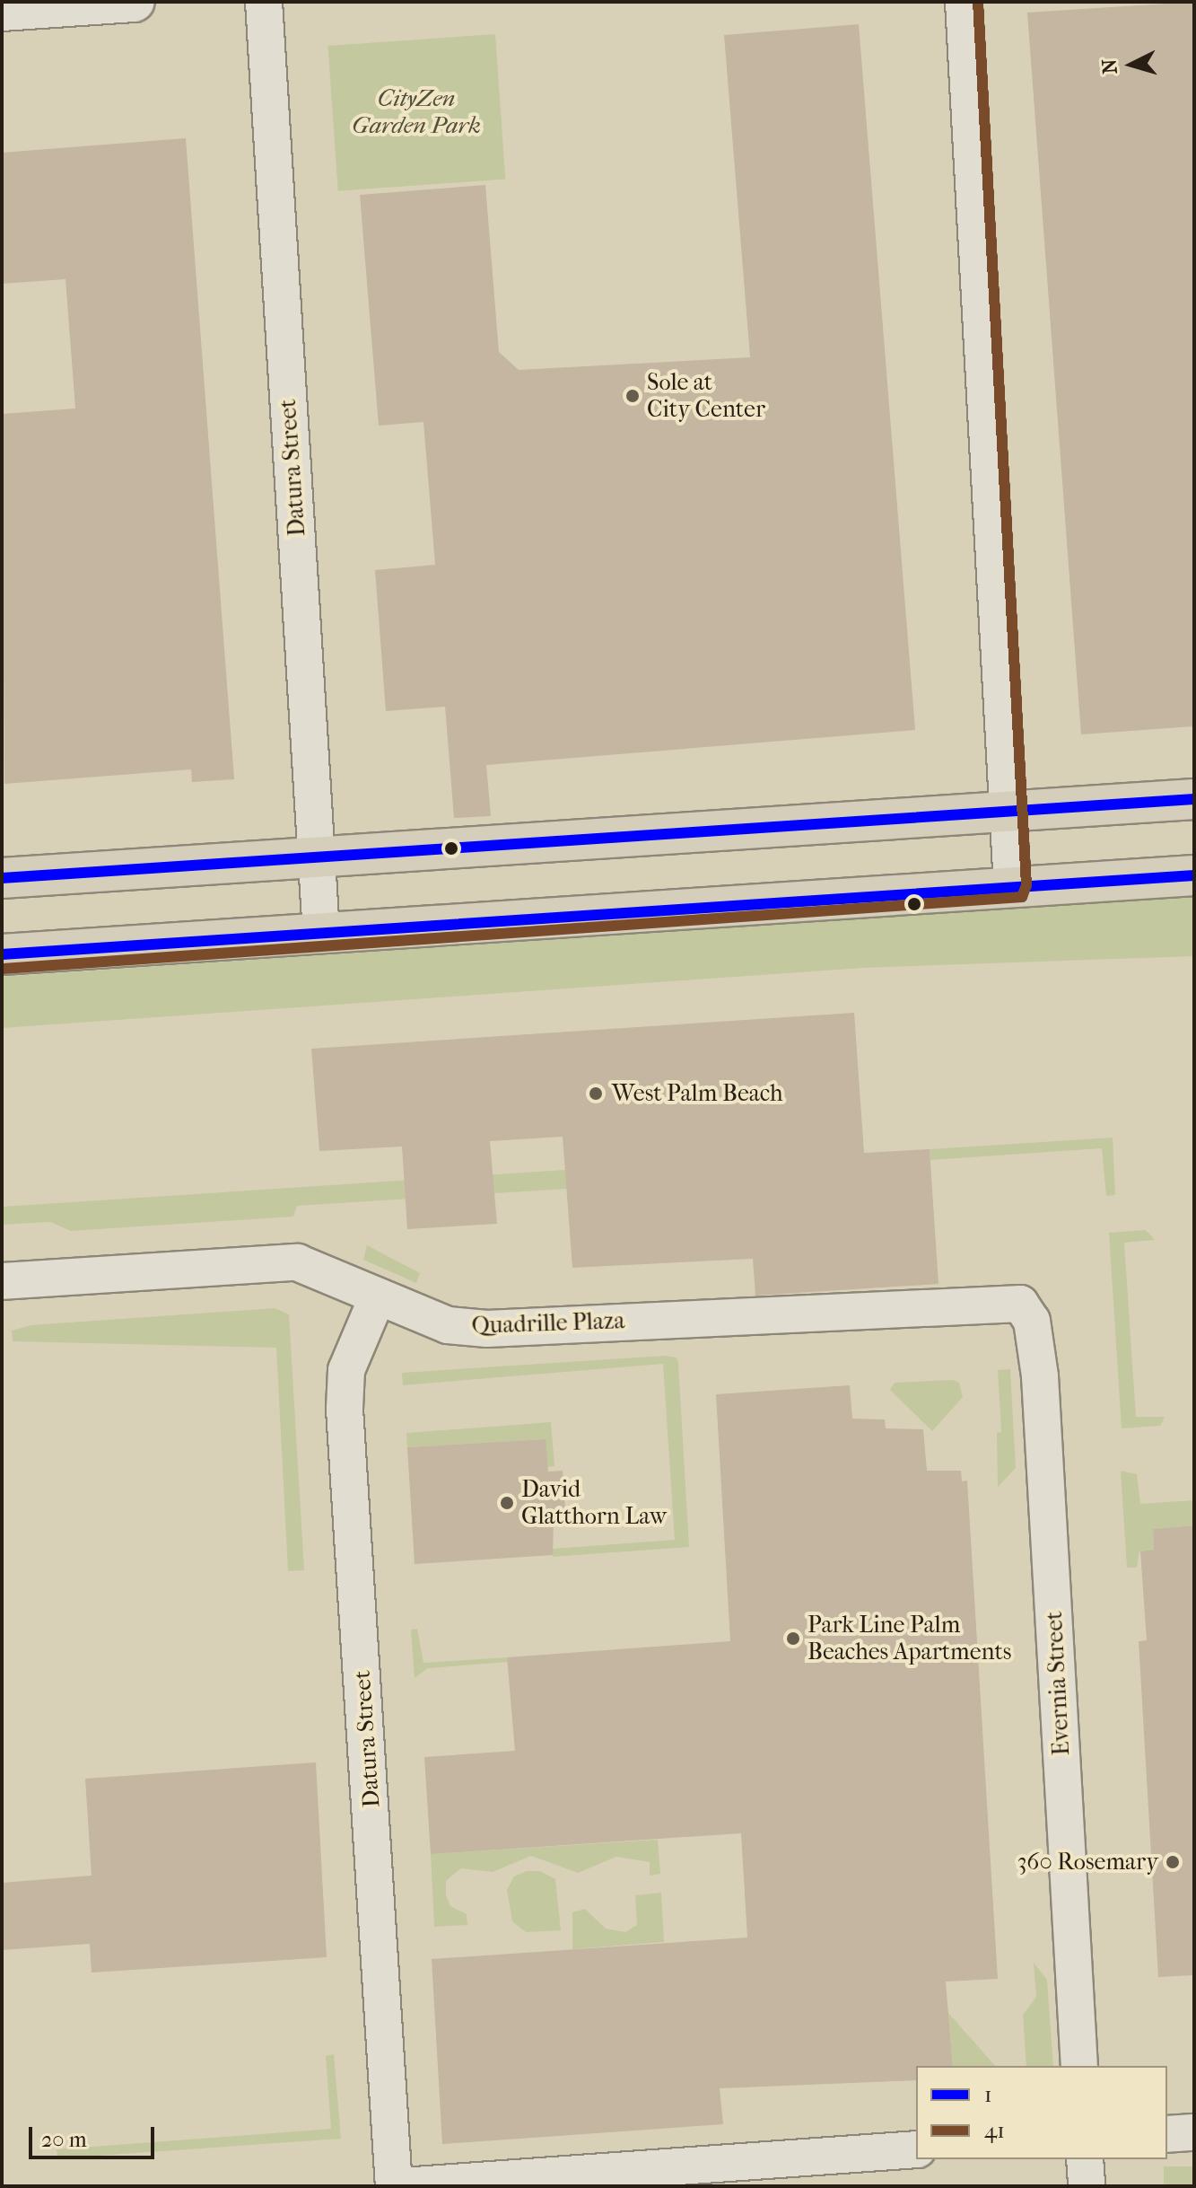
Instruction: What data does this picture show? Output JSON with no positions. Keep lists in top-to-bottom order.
{
  "streets": {
    "street": ["Datura Street", "Quadrille Plaza", "Evernia Street"]
  },
  "crossings": [
    ["Datura Street", "Quadrille Plaza"],
    ["Quadrille Plaza", "Evernia Street"]
  ],
  "parks": ["CityZen Garden Park"],
  "places": [
    "Sole at City Center",
    "West Palm Beach",
    "David Glatthorn Law",
    "Park Line Palm Beaches Apartments",
    "360 Rosemary"
  ],
  "lines": ["transit line 41", "transit line 1"],
  "legend": ["1", "41"],
  "scale_bar": "20 m",
  "north": "left"
}
